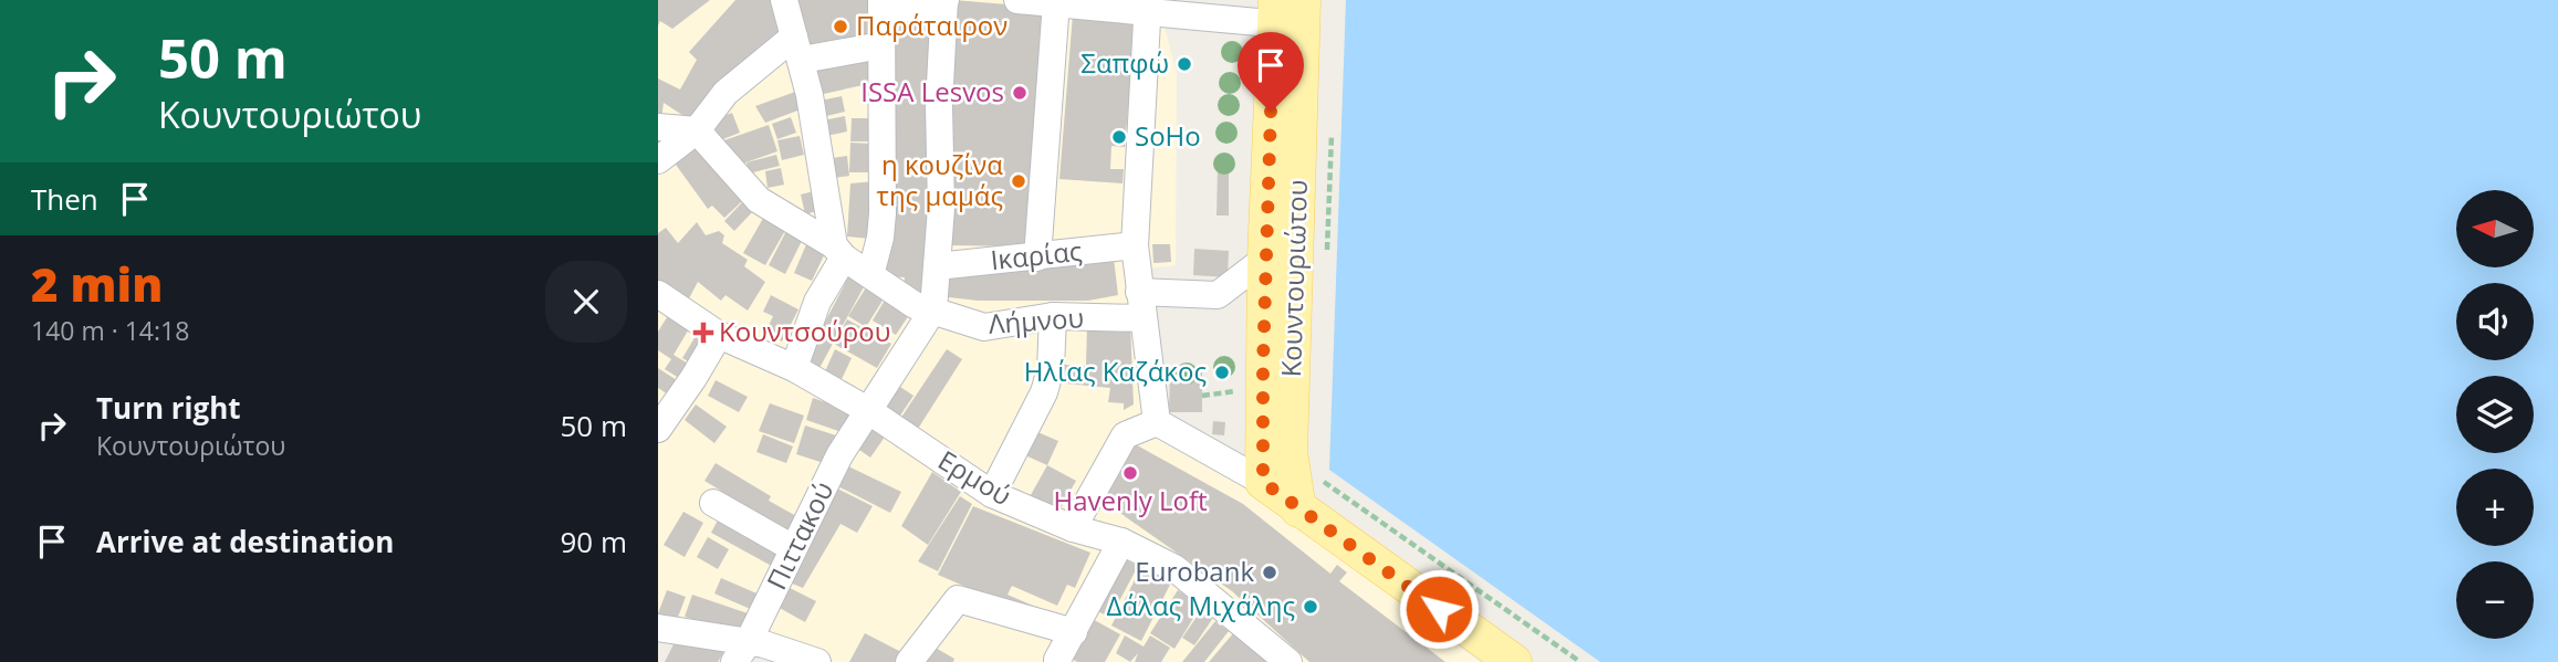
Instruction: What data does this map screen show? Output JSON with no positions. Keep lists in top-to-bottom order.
{
  "streets": {
    "main road": ["Κουντουριώτου"],
    "street": [
      "Ικαρίας",
      "Λήμνου",
      "Ερμού",
      "Πιττακού"
    ]
  },
  "crossings": [
    ["Κουντουριώτου", "Λήμνου"],
    ["Λήμνου", "Πιττακού"],
    ["Ερμού", "Πιττακού"]
  ],
  "places": {
    "other": [
      "Παράταιρον",
      "Σαπφώ",
      "ISSA Lesvos",
      "SoΗo",
      "η κουζίνα της μαμάς",
      "Ηλίας Καζάκος",
      "Havenly Loft",
      "Eurobank",
      "Δάλας Μιχάλης"
    ],
    "health": ["Κουντσούρου"]
  },
  "north": "left",
  "page": {
    "turn": ["50 m", "Κουντουριώτου"],
    "then": "Then",
    "map_buttons": ["+", "−"],
    "heading": ["2 min", "140 m · 14:18"],
    "list": [
      {
        "name": "Turn right",
        "note": "Κουντουριώτου",
        "value": "50 m"
      },
      {
        "name": "Arrive at destination",
        "value": "90 m"
      }
    ]
  }
}
